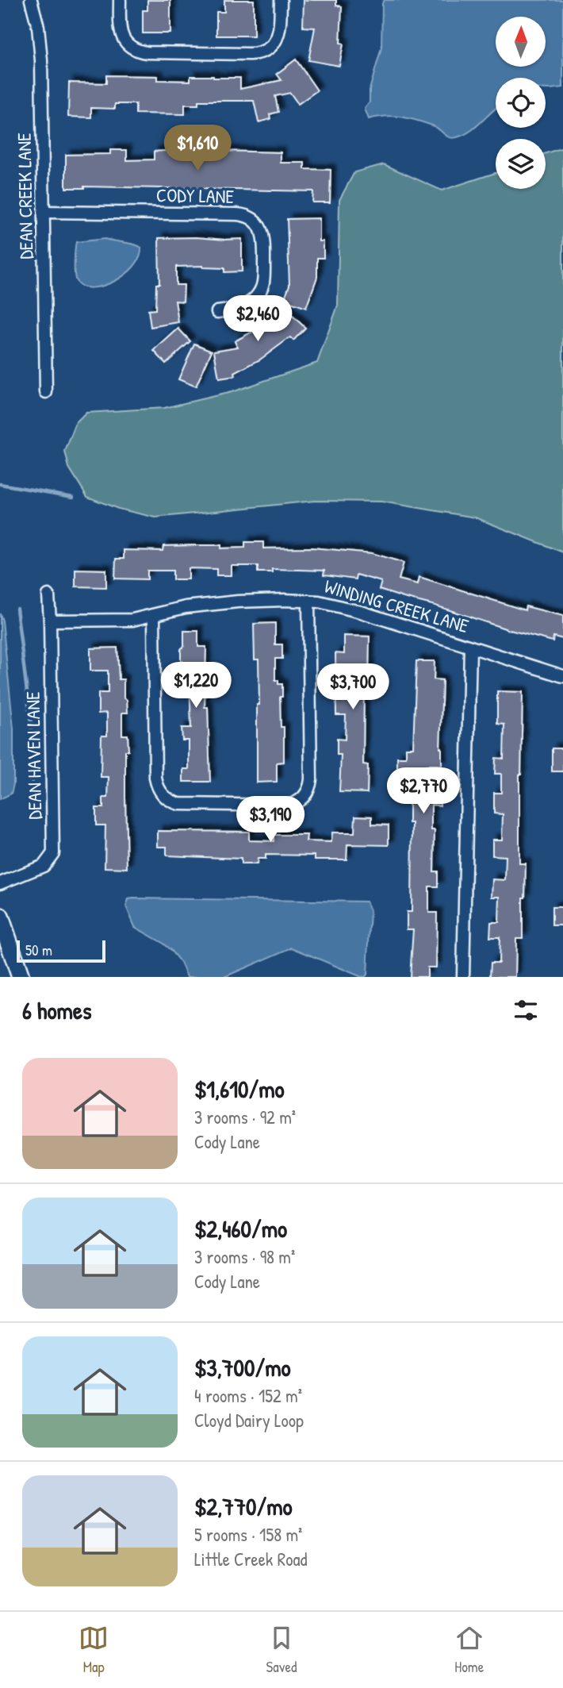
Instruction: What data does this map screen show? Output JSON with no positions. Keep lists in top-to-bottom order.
{
  "streets": {
    "street": [
      "DEAN CREEK LANE",
      "CODY LANE",
      "WINDING CREEK LANE",
      "DEAN HAVEN LANE"
    ]
  },
  "crossings": [
    ["DEAN CREEK LANE", "CODY LANE"],
    ["WINDING CREEK LANE", "DEAN HAVEN LANE"]
  ],
  "scale_bar": "50 m",
  "north": "top",
  "page": {
    "price": [
      "$1,610",
      "$2,460",
      "$1,220",
      "$3,700",
      "$2,770",
      "$3,190"
    ],
    "scale": "50 m",
    "heading": "6 homes",
    "list": [
      {
        "name": "$1,610/mo",
        "note": "3 rooms · 92 m² · Cody Lane"
      },
      {
        "name": "$2,460/mo",
        "note": "3 rooms · 98 m² · Cody Lane"
      },
      {
        "name": "$3,700/mo",
        "note": "4 rooms · 152 m² · Cloyd Dairy Loop"
      },
      {
        "name": "$2,770/mo",
        "note": "5 rooms · 158 m² · Little Creek Road"
      }
    ],
    "tabs": ["Map", "Saved", "Home"]
  }
}
